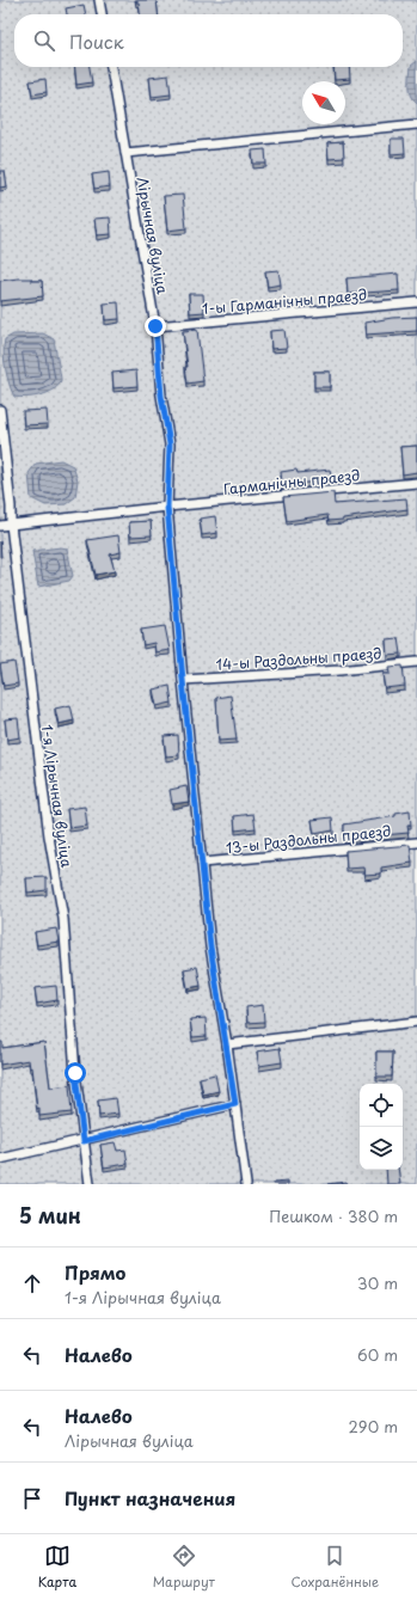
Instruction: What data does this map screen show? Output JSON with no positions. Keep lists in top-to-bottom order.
{
  "streets": {
    "lane": [
      "Лірычная вуліца",
      "1-ы Гарманічны праезд",
      "Гарманічны праезд",
      "14-ы Раздольны праезд",
      "1-я Лірычная вуліца",
      "13-ы Раздольны праезд"
    ]
  },
  "crossings": [
    ["Лірычная вуліца", "1-ы Гарманічны праезд"],
    ["Лірычная вуліца", "Гарманічны праезд"],
    ["Лірычная вуліца", "14-ы Раздольны праезд"],
    ["Лірычная вуліца", "13-ы Раздольны праезд"],
    ["Гарманічны праезд", "1-я Лірычная вуліца"]
  ],
  "north": "top left",
  "page": {
    "search": "Поиск",
    "heading": ["5 мин", "Пешком · 380 m"],
    "list": [
      ["Прямо", "1-я Лірычная вуліца", "30 m"],
      ["Налево", "60 m"],
      ["Налево", "Лірычная вуліца", "290 m"],
      "Пункт назначения"
    ],
    "nav": ["Карта", "Маршрут", "Сохранённые"]
  }
}
